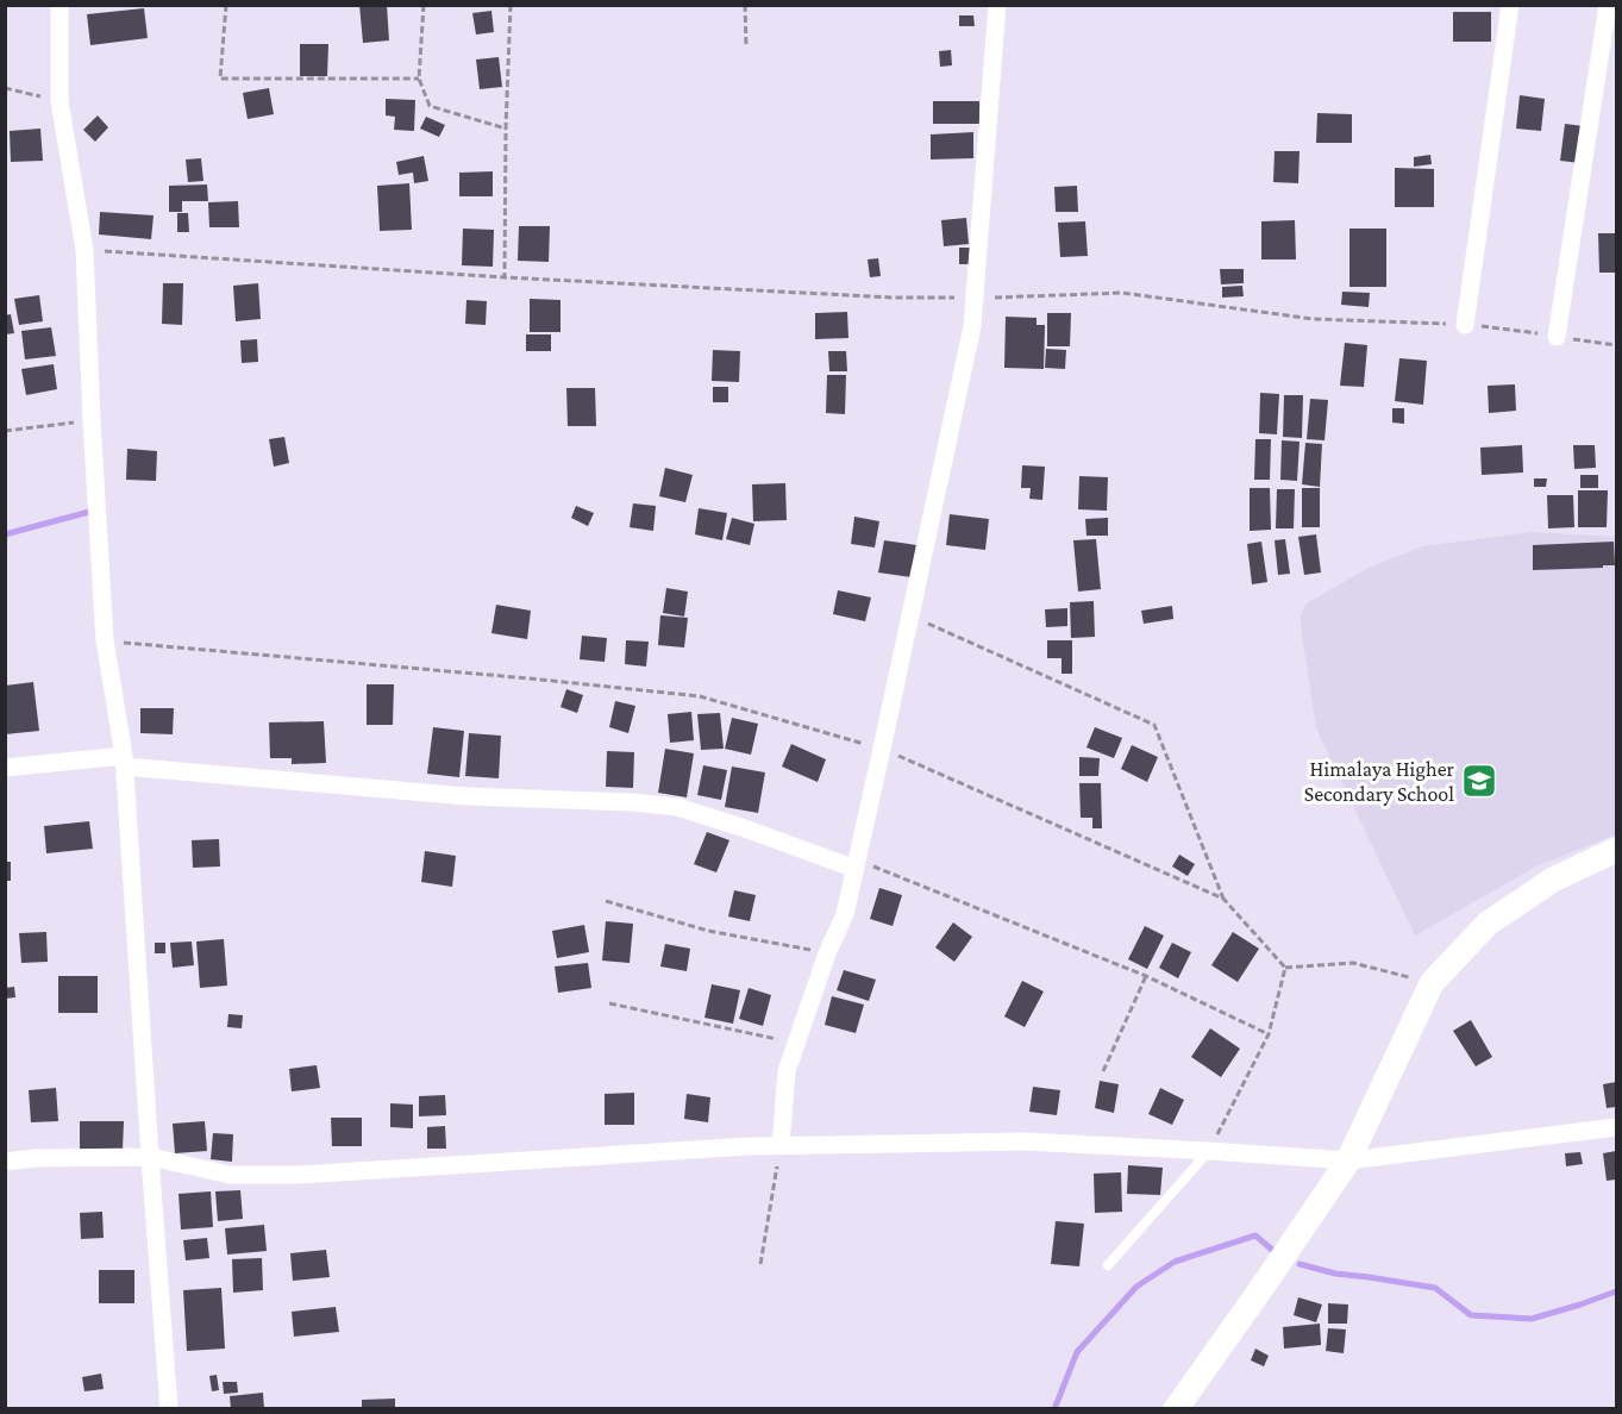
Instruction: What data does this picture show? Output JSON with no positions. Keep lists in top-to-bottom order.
{
  "places": {
    "school or university": ["Himalaya Higher Secondary School"]
  }
}
